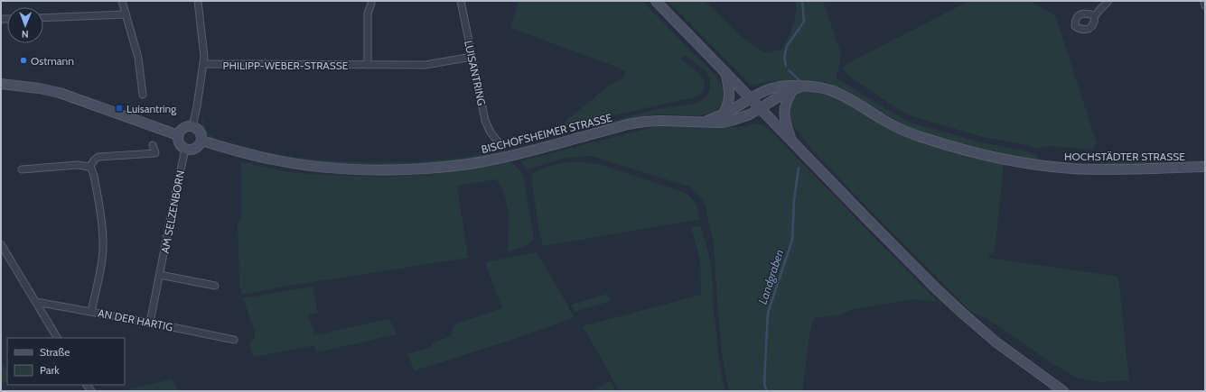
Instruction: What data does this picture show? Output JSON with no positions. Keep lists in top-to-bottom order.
{
  "streets": {
    "street": [
      "PHILIPP-WEBER-STRASSE",
      "LUISANTRING",
      "BISCHOFSHEIMER STRASSE",
      "HOCHSTÄDTER STRASSE",
      "AM SELZENBORN",
      "AN DER HARTIG"
    ]
  },
  "crossings": [
    ["PHILIPP-WEBER-STRASSE", "LUISANTRING"],
    ["BISCHOFSHEIMER STRASSE", "HOCHSTÄDTER STRASSE"],
    ["BISCHOFSHEIMER STRASSE", "AM SELZENBORN"],
    ["AM SELZENBORN", "AN DER HARTIG"]
  ],
  "water": ["Landgraben"],
  "places": {
    "other": ["Ostmann"],
    "transit": ["Luisantring"]
  },
  "legend": ["Straße", "Park"],
  "north": "bottom"
}
